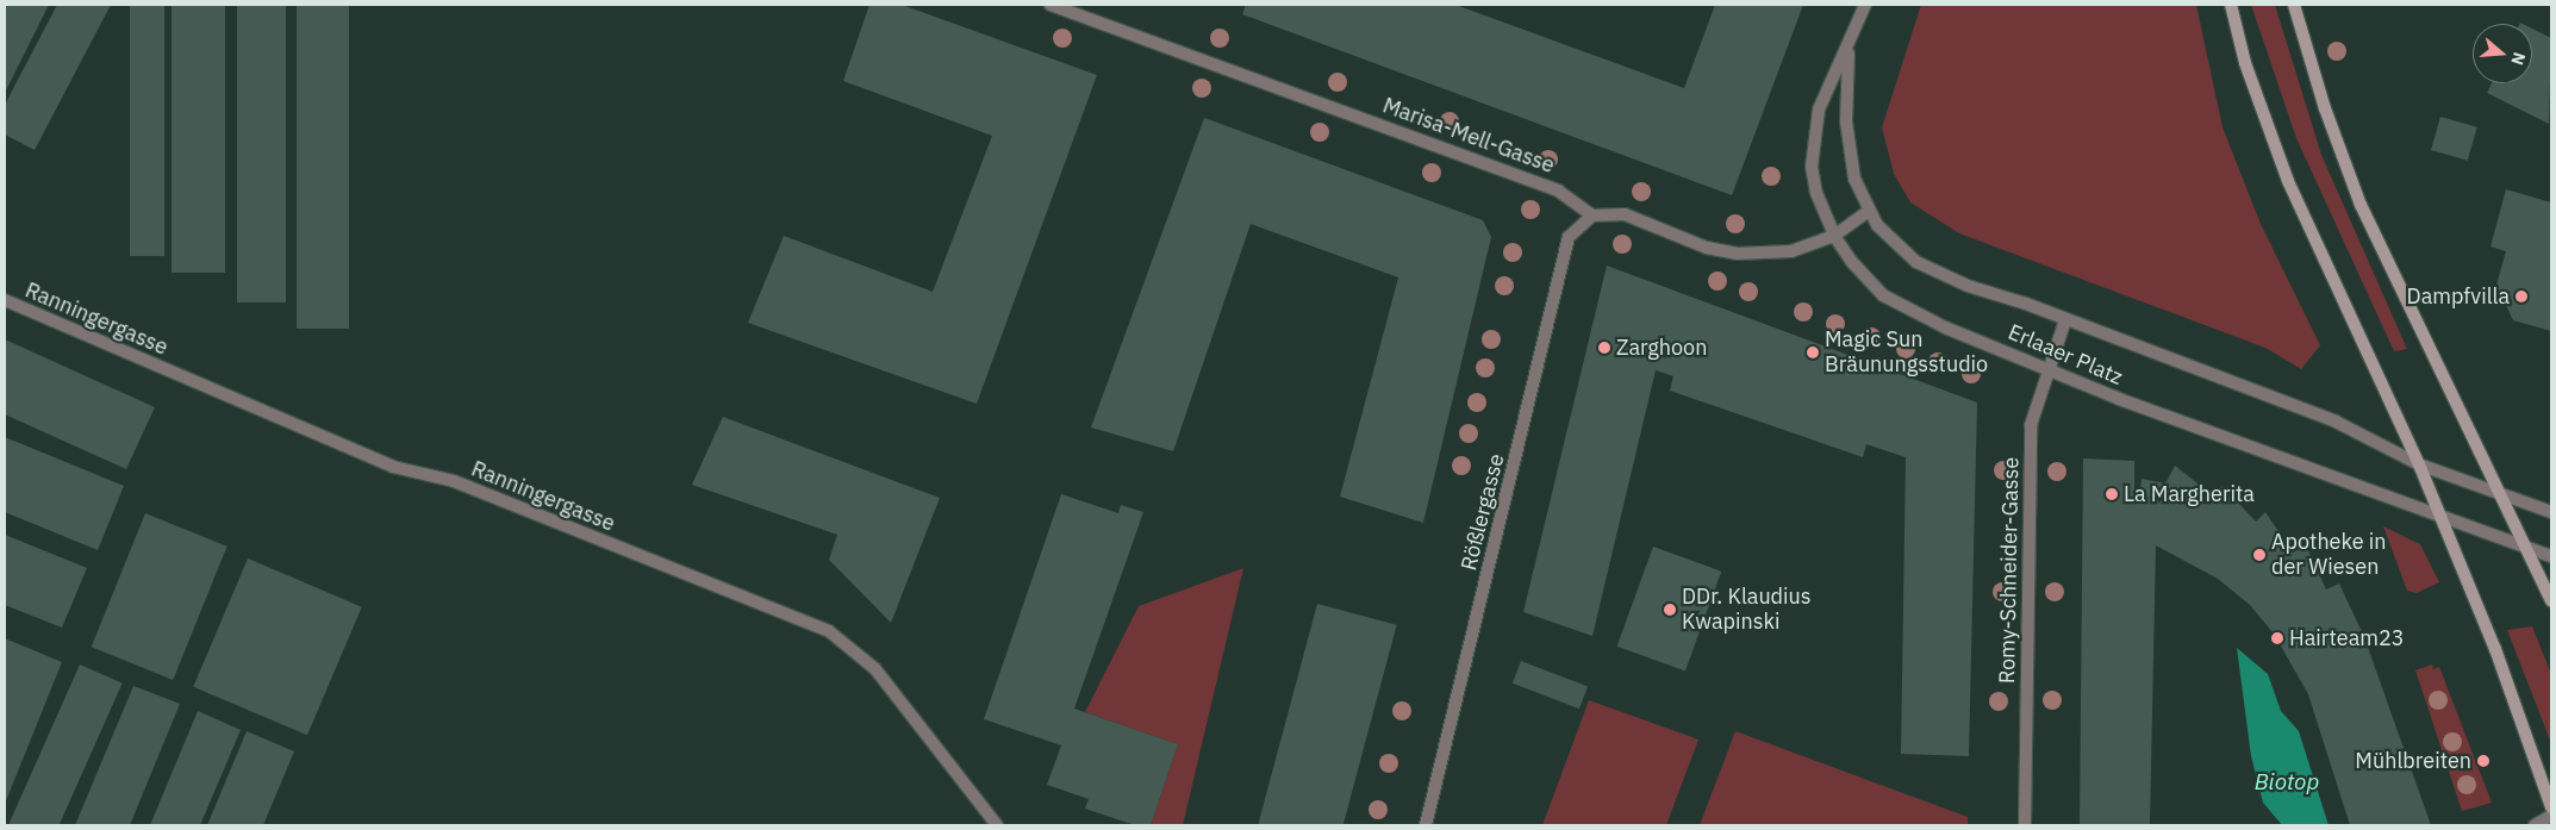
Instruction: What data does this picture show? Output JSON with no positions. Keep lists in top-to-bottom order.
{
  "streets": {
    "street": [
      "Marisa-Mell-Gasse",
      "Ranningergasse",
      "Erlaaer Platz",
      "Rößlergasse",
      "Romy-Schneider-Gasse"
    ]
  },
  "crossings": [
    ["Marisa-Mell-Gasse", "Rößlergasse"],
    ["Erlaaer Platz", "Romy-Schneider-Gasse"]
  ],
  "water": ["Biotop"],
  "places": [
    "Dampfvilla",
    "Zarghoon",
    "Magic Sun Bräunungsstudio",
    "La Margherita",
    "Apotheke in der Wiesen",
    "DDr. Klaudius Kwapinski",
    "Hairteam23",
    "Mühlbreiten"
  ],
  "north": "right"
}
